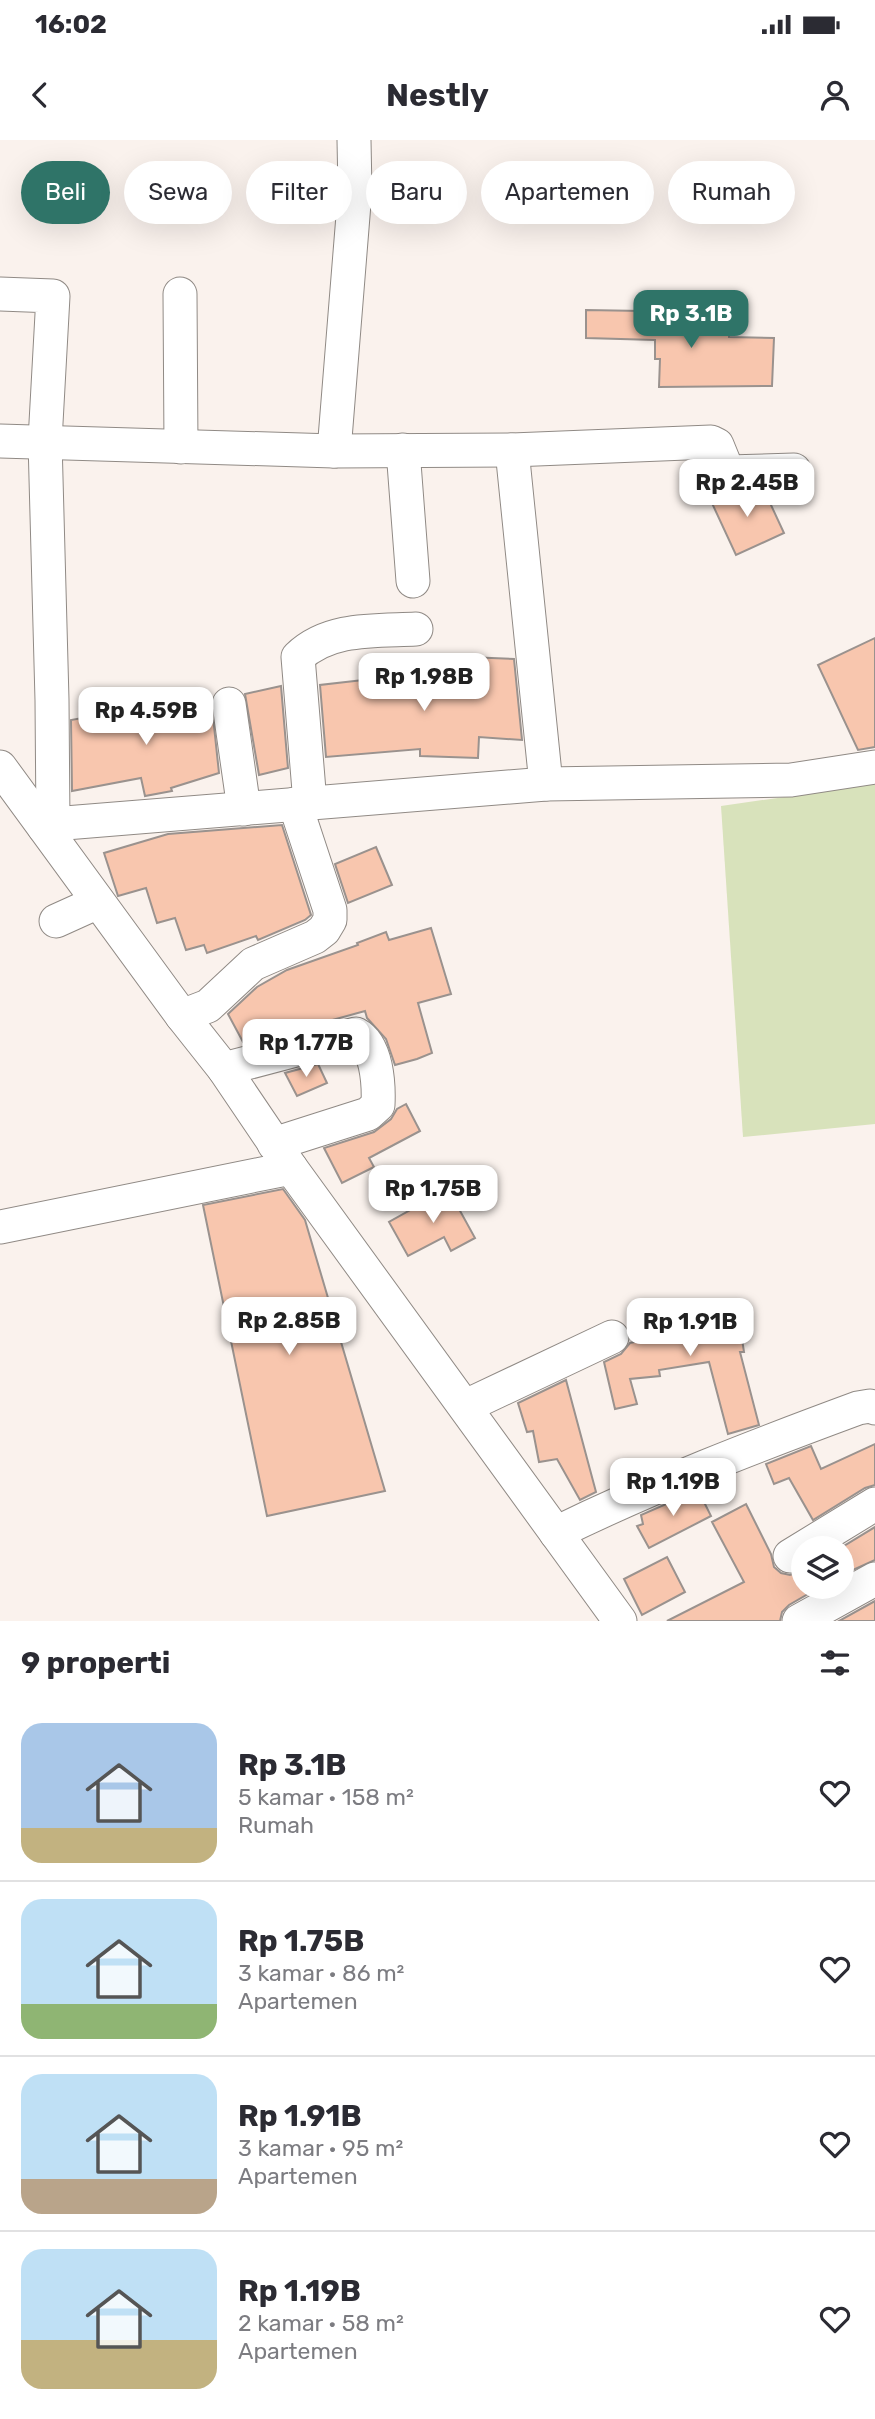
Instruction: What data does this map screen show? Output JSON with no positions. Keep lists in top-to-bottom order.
{
  "page": {
    "status": "16:02",
    "header": "Nestly",
    "chip": [
      "Beli",
      "Sewa",
      "Filter",
      "Baru",
      "Apartemen",
      "Rumah"
    ],
    "price": [
      "Rp 3.1B",
      "Rp 2.45B",
      "Rp 1.98B",
      "Rp 4.59B",
      "Rp 1.77B",
      "Rp 1.75B",
      "Rp 2.85B",
      "Rp 1.91B",
      "Rp 1.19B"
    ],
    "heading": "9 properti",
    "list": [
      {
        "name": "Rp 3.1B",
        "note": "5 kamar · 158 m² · Rumah"
      },
      {
        "name": "Rp 1.75B",
        "note": "3 kamar · 86 m² · Apartemen"
      },
      {
        "name": "Rp 1.91B",
        "note": "3 kamar · 95 m² · Apartemen"
      },
      {
        "name": "Rp 1.19B",
        "note": "2 kamar · 58 m² · Apartemen"
      }
    ]
  }
}
